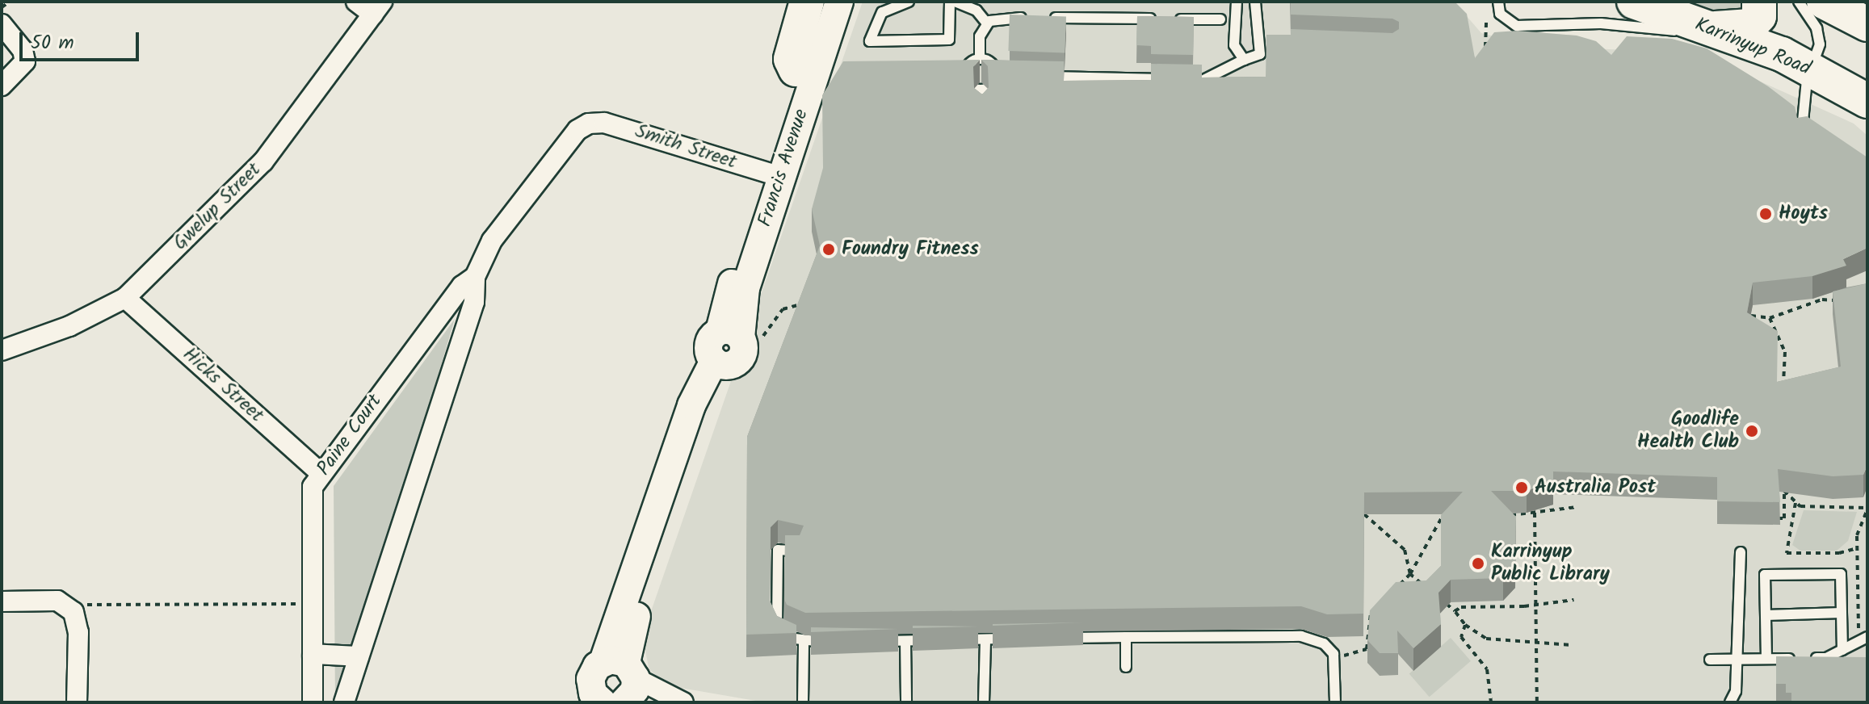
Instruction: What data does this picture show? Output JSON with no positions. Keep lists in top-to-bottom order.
{
  "streets": {
    "highway": ["Karrinyup Road"],
    "street": [
      "Smith Street",
      "Francis Avenue",
      "Gwelup Street",
      "Hicks Street",
      "Paine Court"
    ]
  },
  "crossings": [
    ["Smith Street", "Francis Avenue"],
    ["Smith Street", "Paine Court"],
    ["Gwelup Street", "Hicks Street"],
    ["Hicks Street", "Paine Court"]
  ],
  "places": [
    "Hoyts",
    "Foundry Fitness",
    "Goodlife Health Club",
    "Australia Post",
    "Karrinyup Public Library"
  ],
  "scale_bar": "50 m"
}
